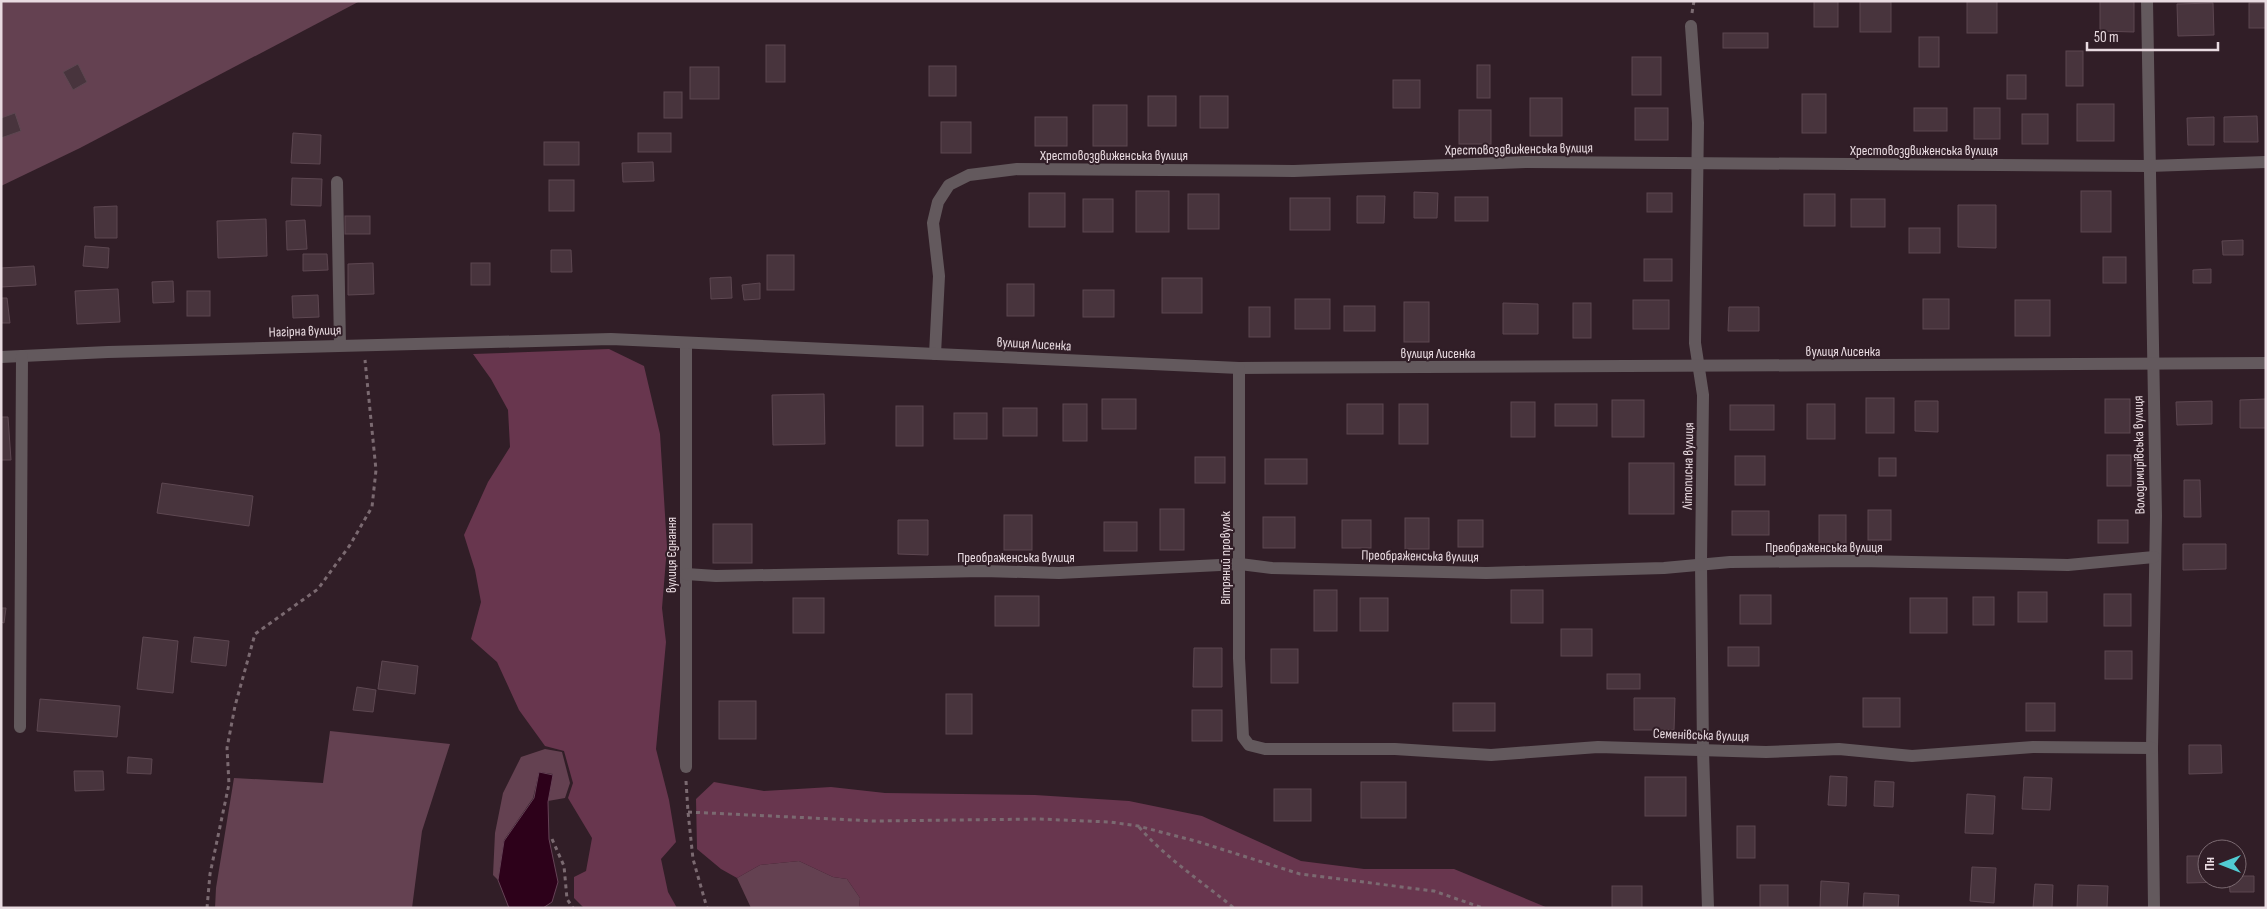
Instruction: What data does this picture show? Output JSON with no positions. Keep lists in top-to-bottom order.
{
  "streets": {
    "street": [
      "Хрестовоздвиженська вулиця",
      "Нагірна вулиця",
      "вулиця Лисенка",
      "Володимирівська вулиця",
      "Літописна вулиця",
      "Преображенська вулиця",
      "вулиця Єднання",
      "Вітряний провулок",
      "Семенівська вулиця"
    ]
  },
  "crossings": [
    ["Хрестовоздвиженська вулиця", "вулиця Лисенка"],
    ["Хрестовоздвиженська вулиця", "Володимирівська вулиця"],
    ["Хрестовоздвиженська вулиця", "Літописна вулиця"],
    ["Нагірна вулиця", "вулиця Лисенка"],
    ["вулиця Лисенка", "Володимирівська вулиця"],
    ["вулиця Лисенка", "Літописна вулиця"],
    ["вулиця Лисенка", "вулиця Єднання"],
    ["вулиця Лисенка", "Вітряний провулок"],
    ["Володимирівська вулиця", "Преображенська вулиця"],
    ["Володимирівська вулиця", "Семенівська вулиця"],
    ["Літописна вулиця", "Преображенська вулиця"],
    ["Літописна вулиця", "Семенівська вулиця"],
    ["Преображенська вулиця", "вулиця Єднання"],
    ["Преображенська вулиця", "Вітряний провулок"],
    ["Вітряний провулок", "Семенівська вулиця"]
  ],
  "scale_bar": "50 m",
  "north": "left"
}
